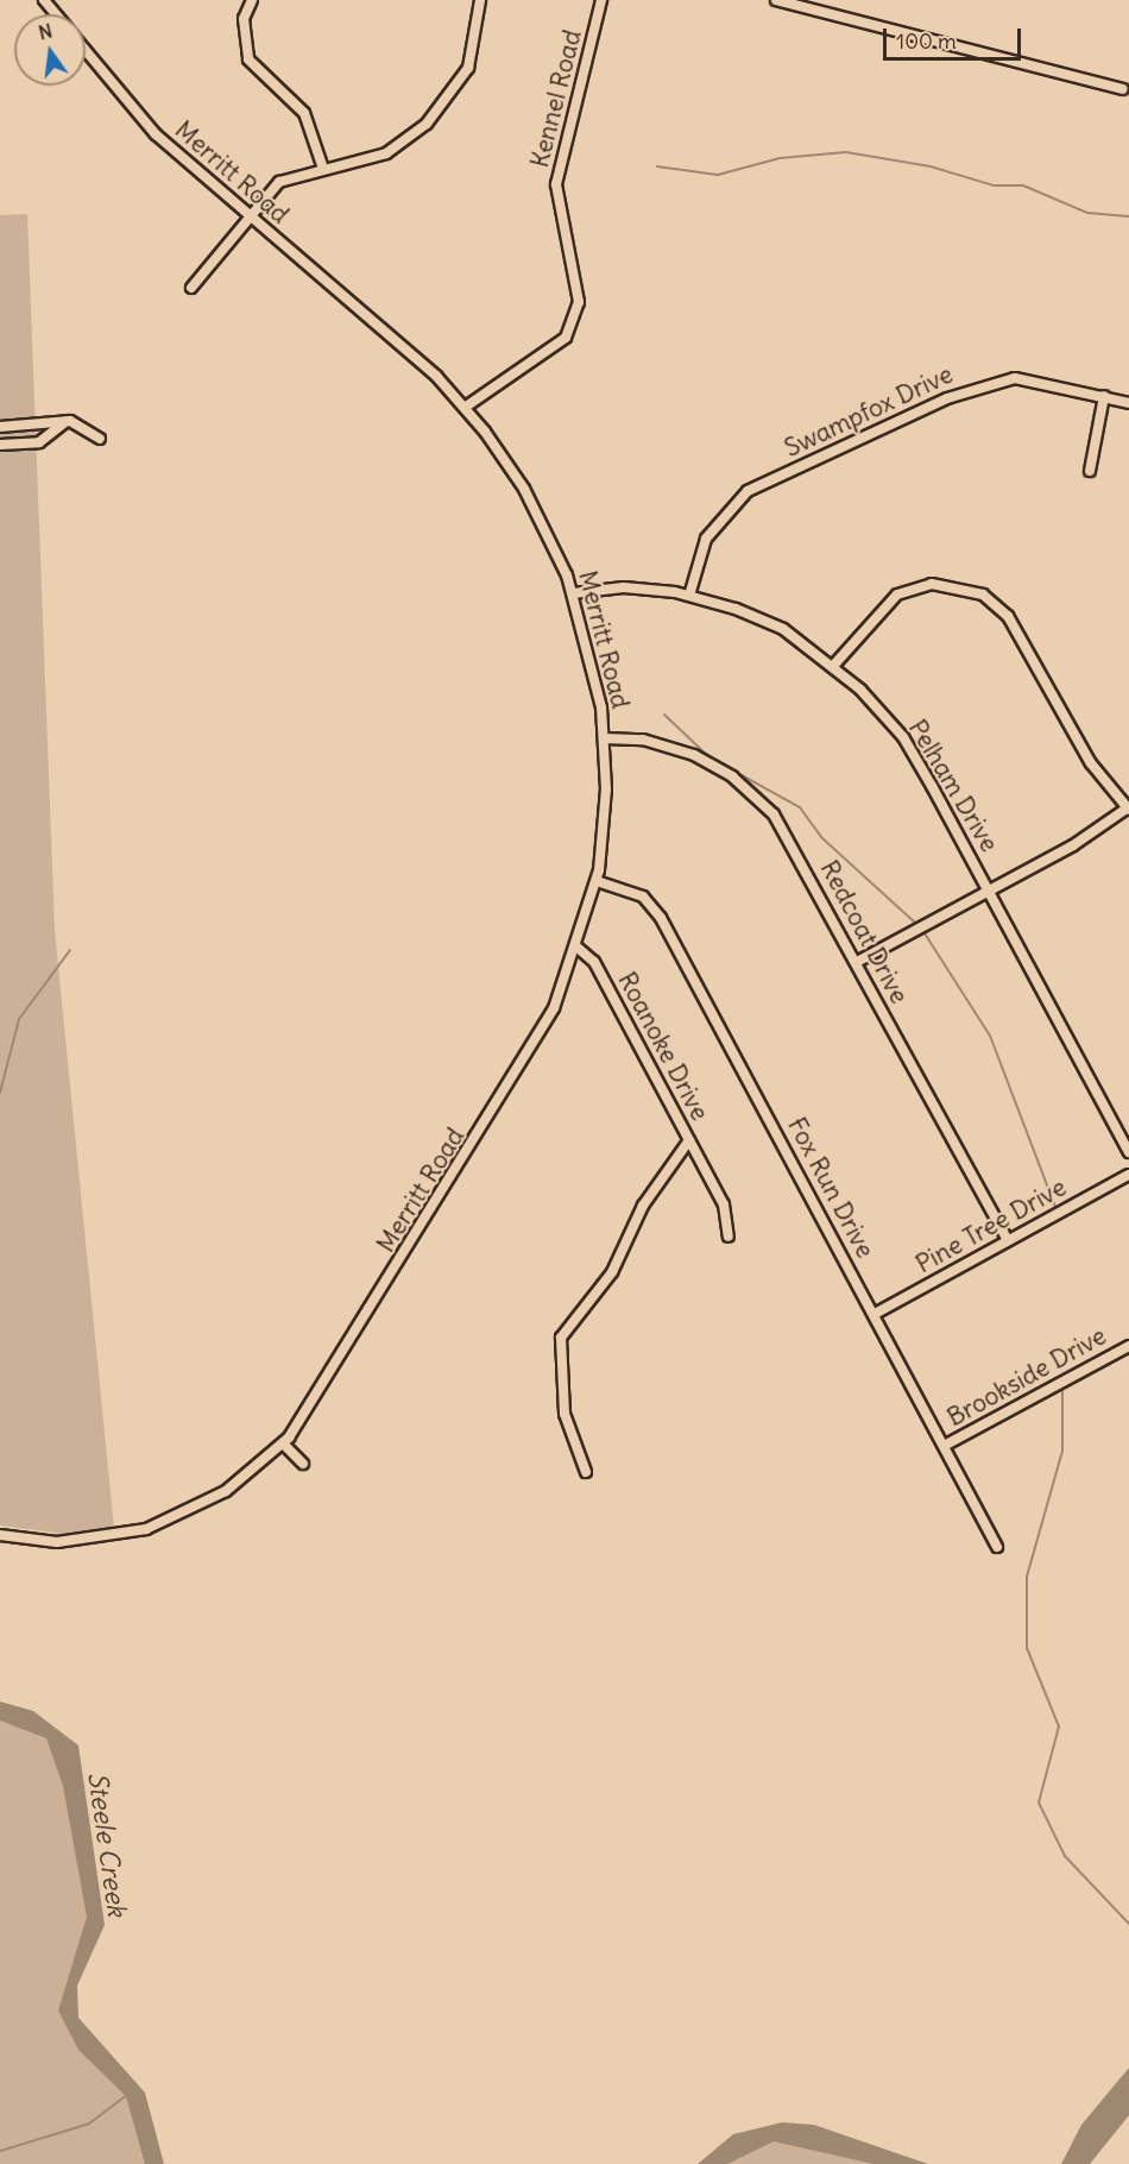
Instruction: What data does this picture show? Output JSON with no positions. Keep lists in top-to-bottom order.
{
  "streets": {
    "street": [
      "Kennel Road",
      "Merritt Road",
      "Swampfox Drive",
      "Pelham Drive",
      "Redcoat Drive",
      "Roanoke Drive",
      "Fox Run Drive",
      "Pine Tree Drive",
      "Brookside Drive"
    ]
  },
  "crossings": [
    ["Kennel Road", "Merritt Road"],
    ["Merritt Road", "Pelham Drive"],
    ["Merritt Road", "Redcoat Drive"],
    ["Merritt Road", "Roanoke Drive"],
    ["Merritt Road", "Fox Run Drive"],
    ["Swampfox Drive", "Pelham Drive"],
    ["Redcoat Drive", "Pine Tree Drive"],
    ["Fox Run Drive", "Pine Tree Drive"],
    ["Fox Run Drive", "Brookside Drive"]
  ],
  "water": ["Steele Creek"],
  "scale_bar": "100 m",
  "north": "top"
}
